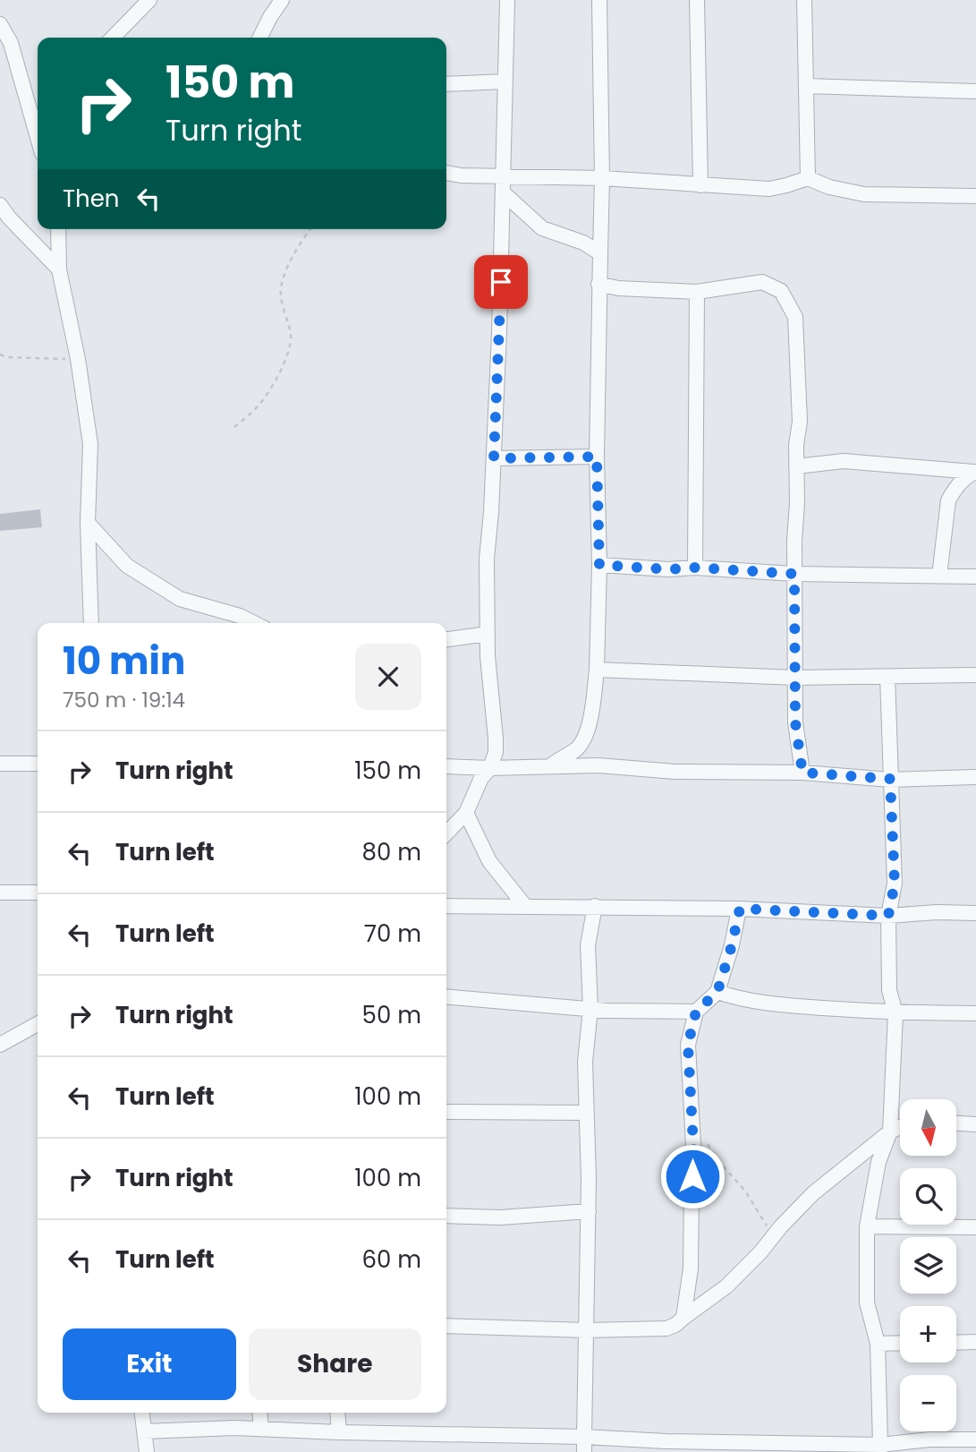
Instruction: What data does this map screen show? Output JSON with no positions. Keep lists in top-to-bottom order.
{
  "north": "bottom",
  "page": {
    "turn": ["150 m", "Turn right"],
    "then": "Then",
    "heading": ["10 min", "750 m · 19:14"],
    "list": [
      {
        "name": "Turn right",
        "value": "150 m"
      },
      {
        "name": "Turn left",
        "value": "80 m"
      },
      {
        "name": "Turn left",
        "value": "70 m"
      },
      {
        "name": "Turn right",
        "value": "50 m"
      },
      {
        "name": "Turn left",
        "value": "100 m"
      },
      {
        "name": "Turn right",
        "value": "100 m"
      },
      {
        "name": "Turn left",
        "value": "60 m"
      }
    ],
    "map_buttons": ["+", "−"],
    "buttons": ["Exit", "Share"]
  }
}
